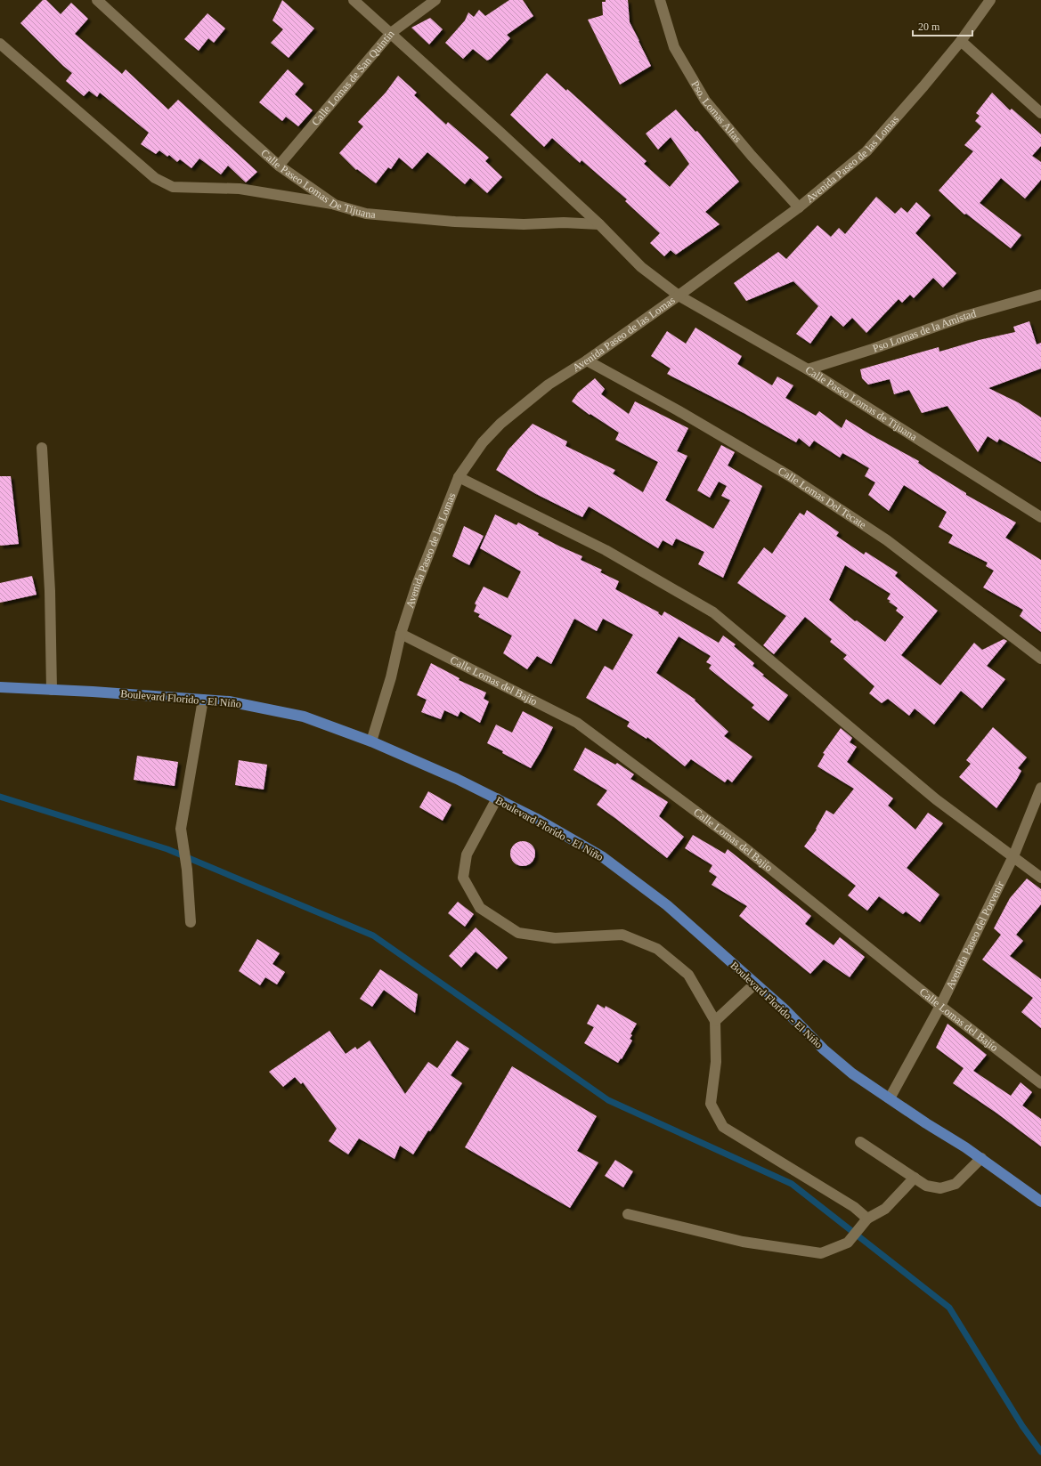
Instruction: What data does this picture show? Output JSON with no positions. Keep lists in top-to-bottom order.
{
  "streets": {
    "main road": ["Boulevard Florido - El Niño"],
    "street": [
      "Calle Lomas de San Quintín",
      "Pso. Lomas Altas",
      "Avenida Paseo de las Lomas",
      "Calle Paseo Lomas De Tijuana",
      "Pso Lomas de la Amistad",
      "Calle Paseo Lomas de Tijuana",
      "Calle Lomas Del Tecate",
      "Calle Lomas del Bajío",
      "Avenida Paseo del Porvenir"
    ]
  },
  "crossings": [
    ["Calle Lomas de San Quintín", "Calle Paseo Lomas De Tijuana"],
    ["Pso. Lomas Altas", "Avenida Paseo de las Lomas"],
    ["Avenida Paseo de las Lomas", "Calle Paseo Lomas de Tijuana"],
    ["Avenida Paseo de las Lomas", "Calle Lomas Del Tecate"],
    ["Avenida Paseo de las Lomas", "Calle Lomas del Bajío"],
    ["Avenida Paseo de las Lomas", "Boulevard Florido - El Niño"],
    ["Pso Lomas de la Amistad", "Calle Paseo Lomas de Tijuana"],
    ["Calle Lomas del Bajío", "Avenida Paseo del Porvenir"],
    ["Boulevard Florido - El Niño", "Avenida Paseo del Porvenir"]
  ],
  "scale_bar": "20 m"
}
